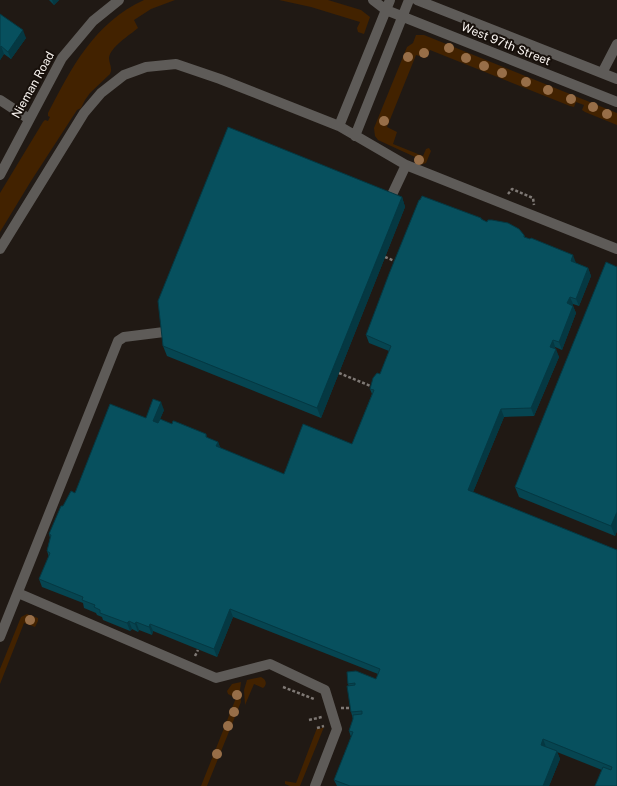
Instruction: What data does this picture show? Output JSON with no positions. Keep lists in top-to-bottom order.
{
  "streets": {
    "street": ["West 97th Street", "Nieman Road"]
  }
}
